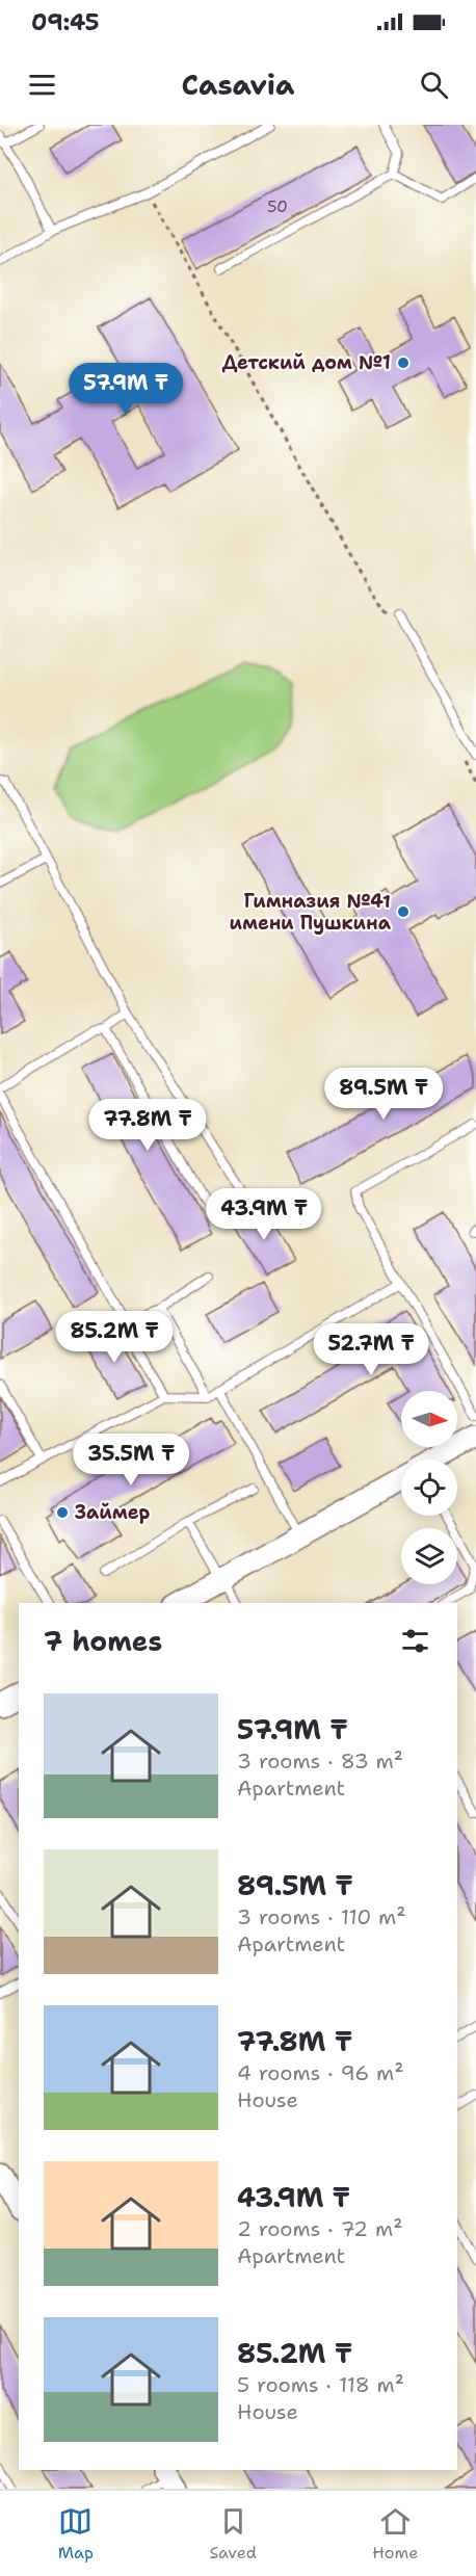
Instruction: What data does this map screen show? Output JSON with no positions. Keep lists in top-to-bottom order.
{
  "places": ["Детский дом №1", "Гимназия №41 имени Пушкина", "Займер"],
  "house_numbers": ["50"],
  "north": "right",
  "page": {
    "status": "09:45",
    "header": "Casavia",
    "price": [
      "57.9M ₸",
      "89.5M ₸",
      "77.8M ₸",
      "43.9M ₸",
      "85.2M ₸",
      "52.7M ₸",
      "35.5M ₸"
    ],
    "heading": "7 homes",
    "list": [
      {
        "name": "57.9M ₸",
        "note": "3 rooms · 83 m² · Apartment"
      },
      {
        "name": "89.5M ₸",
        "note": "3 rooms · 110 m² · Apartment"
      },
      {
        "name": "77.8M ₸",
        "note": "4 rooms · 96 m² · House"
      },
      {
        "name": "43.9M ₸",
        "note": "2 rooms · 72 m² · Apartment"
      },
      {
        "name": "85.2M ₸",
        "note": "5 rooms · 118 m² · House"
      }
    ],
    "tabs": ["Map", "Saved", "Home"]
  }
}
